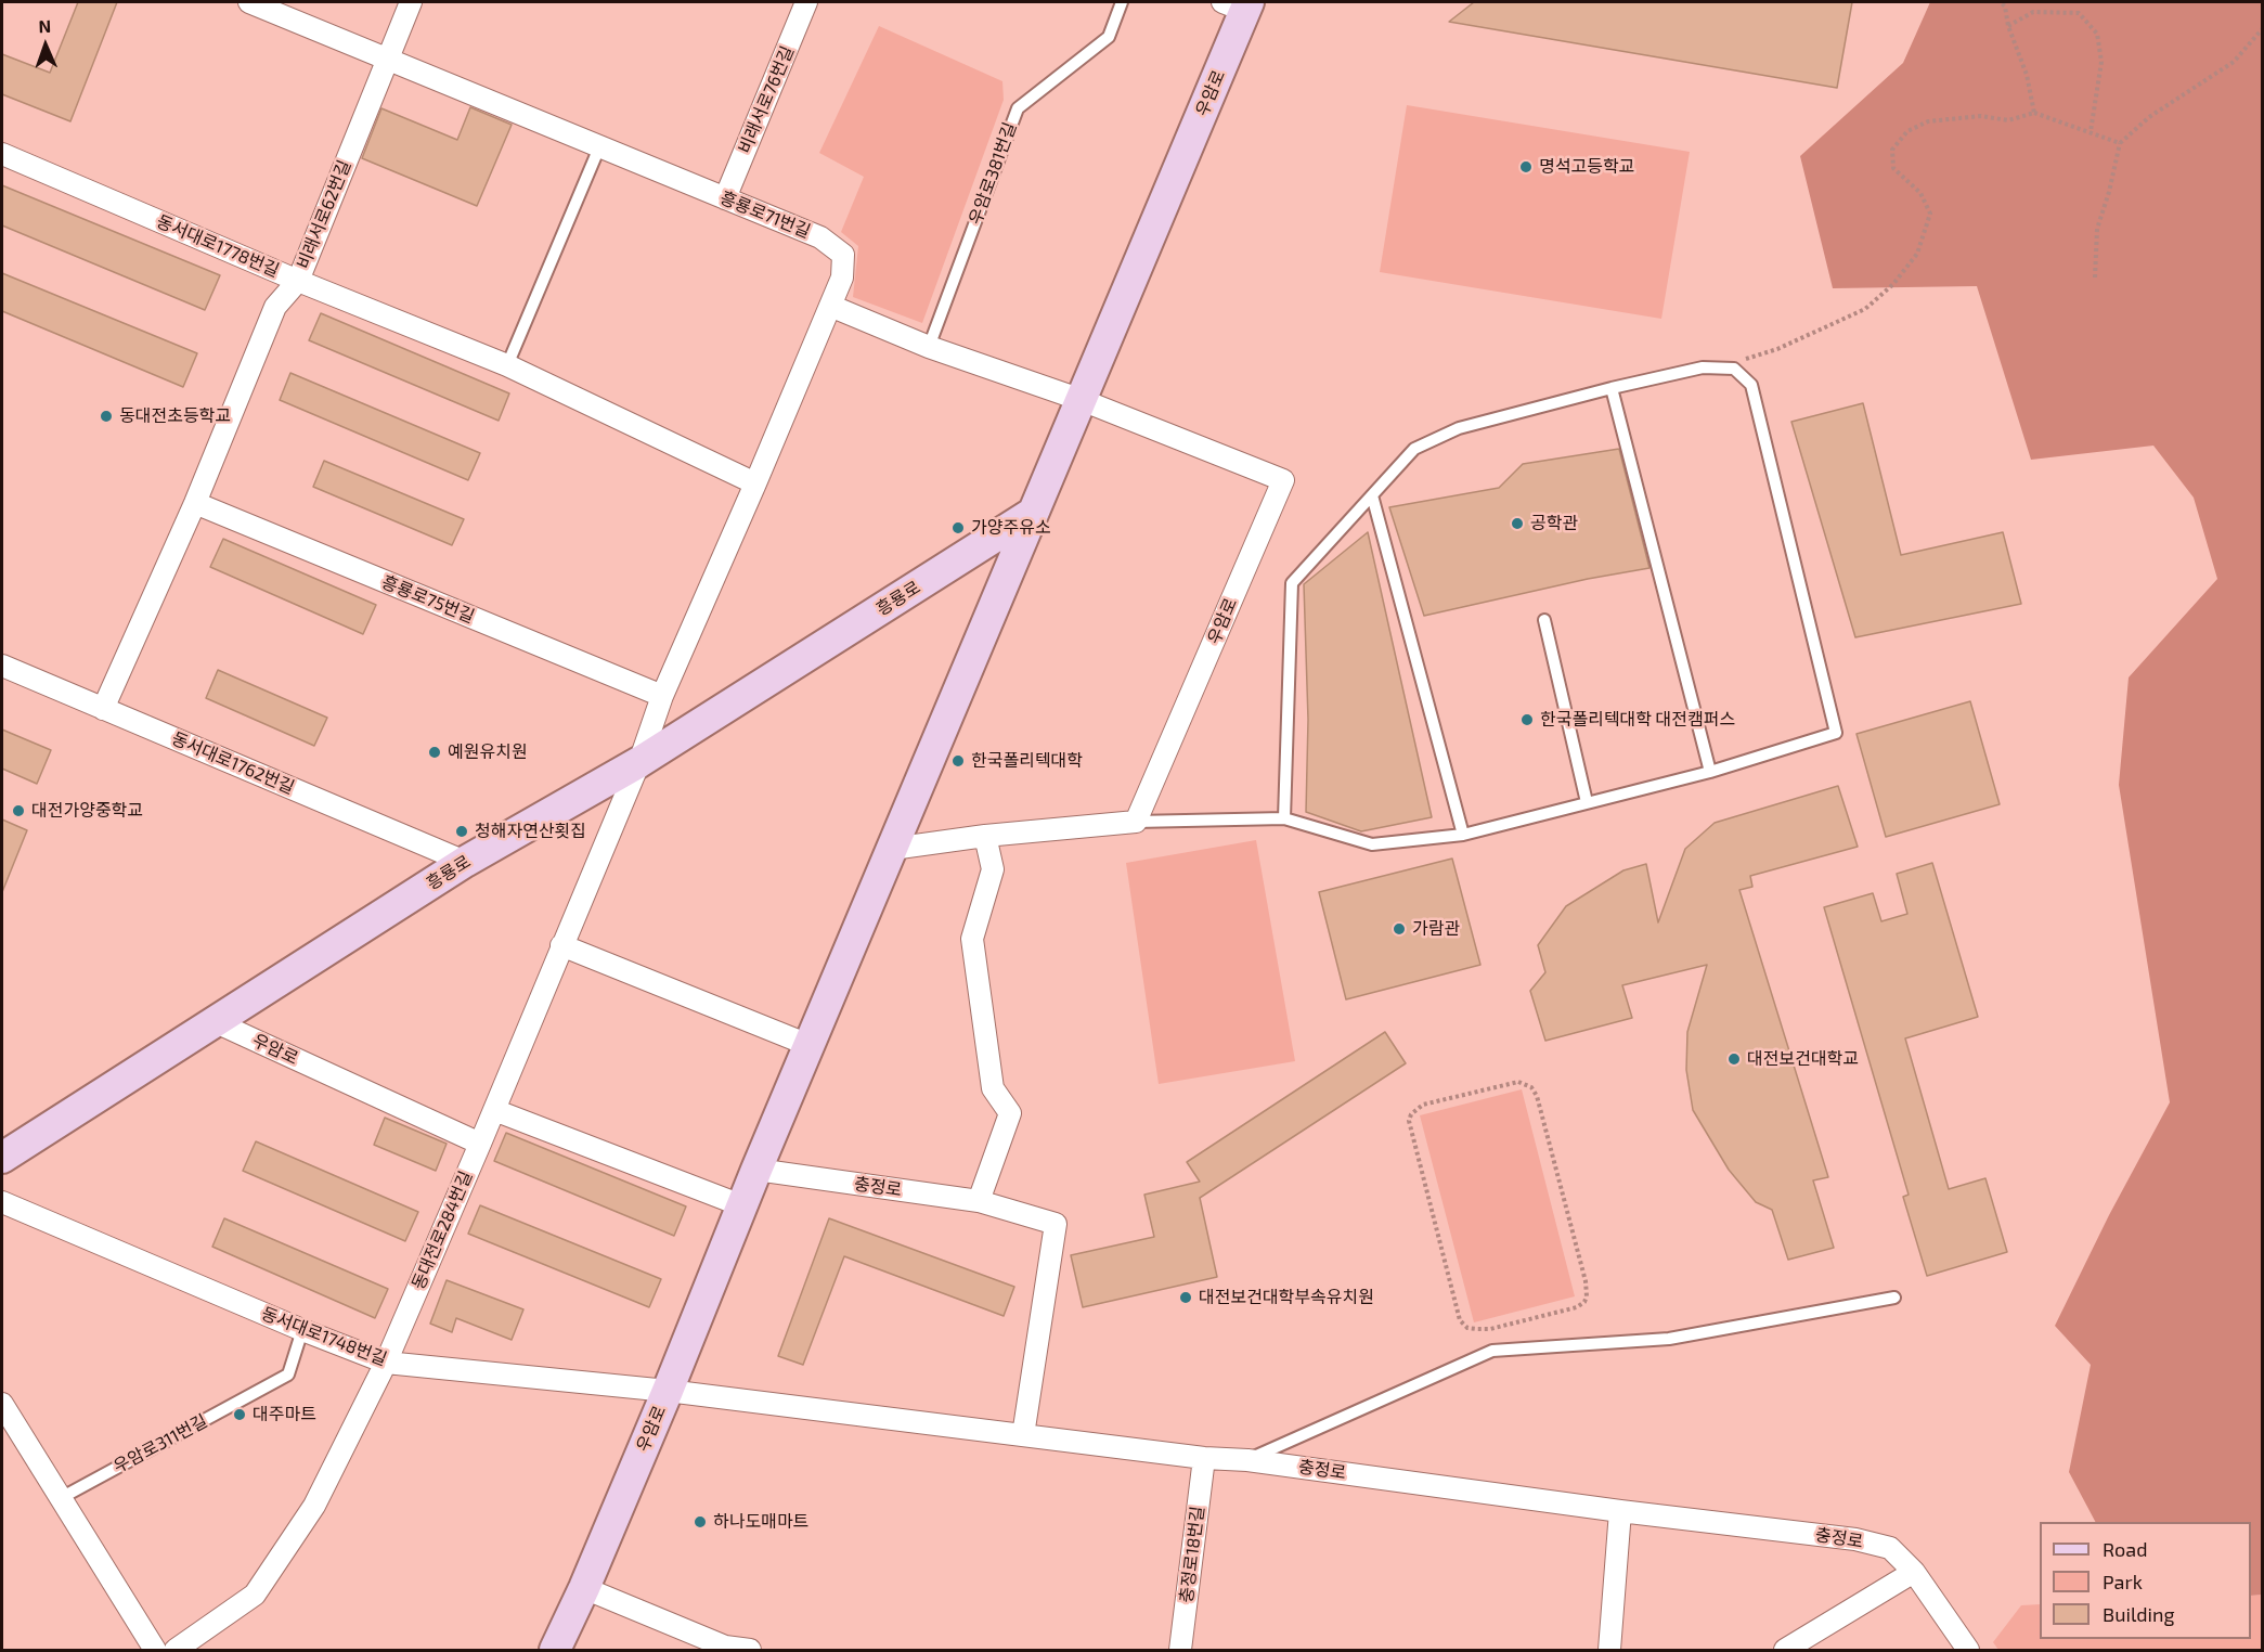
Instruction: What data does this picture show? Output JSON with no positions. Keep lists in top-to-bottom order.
{
  "streets": {
    "main road": ["우암로", "흥룡로"],
    "street": [
      "비래서로76번길",
      "비래서로62번길",
      "흥룡로71번길",
      "동서대로1778번길",
      "흥룡로75번길",
      "동서대로1762번길",
      "충정로",
      "동대전로284번길",
      "동서대로1748번길",
      "충정로18번길"
    ],
    "lane": ["우암로381번길", "우암로311번길"]
  },
  "crossings": [
    ["우암로", "우암로381번길"],
    ["우암로", "흥룡로71번길"],
    ["우암로", "흥룡로"],
    ["우암로", "충정로"],
    ["우암로", "동대전로284번길"],
    ["우암로", "동서대로1748번길"],
    ["비래서로76번길", "흥룡로71번길"],
    ["비래서로62번길", "흥룡로71번길"],
    ["비래서로62번길", "동서대로1778번길"],
    ["비래서로62번길", "흥룡로75번길"],
    ["비래서로62번길", "동서대로1762번길"],
    ["흥룡로71번길", "동서대로1778번길"],
    ["흥룡로71번길", "흥룡로"],
    ["흥룡로71번길", "흥룡로75번길"],
    ["흥룡로71번길", "동대전로284번길"],
    ["흥룡로", "동서대로1762번길"],
    ["흥룡로", "동대전로284번길"],
    ["충정로", "동서대로1748번길"],
    ["충정로", "충정로18번길"],
    ["동대전로284번길", "동서대로1748번길"],
    ["동서대로1748번길", "우암로311번길"]
  ],
  "places": [
    "명석고등학교",
    "동대전초등학교",
    "공학관",
    "가양주유소",
    "한국폴리텍대학 대전캠퍼스",
    "예원유치원",
    "한국폴리텍대학",
    "대전가양중학교",
    "청해자연산횟집",
    "가람관",
    "대전보건대학교",
    "대전보건대학부속유치원",
    "대주마트",
    "하나도매마트"
  ],
  "legend": ["Road", "Park", "Building"],
  "north": "top"
}
